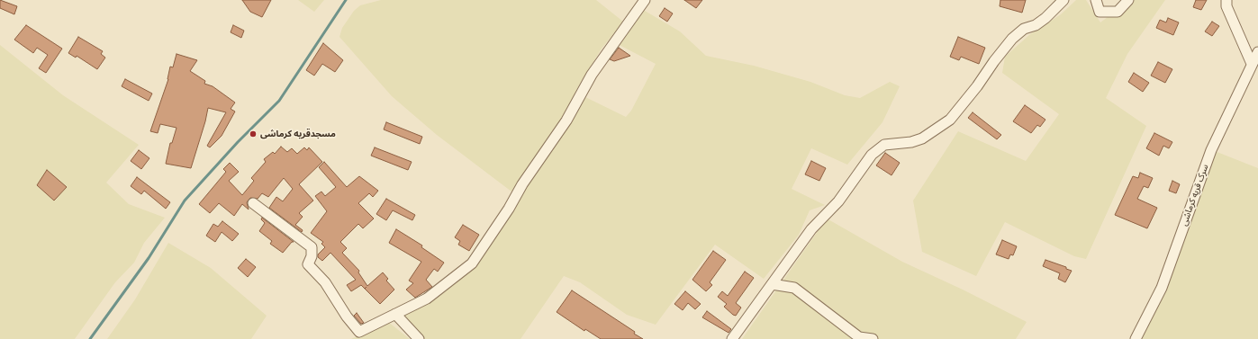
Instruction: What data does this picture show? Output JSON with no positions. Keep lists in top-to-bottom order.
{
  "streets": {
    "street": ["سرک قریه کرماشی"]
  },
  "places": ["مسجدقریه کرماشی"]
}
